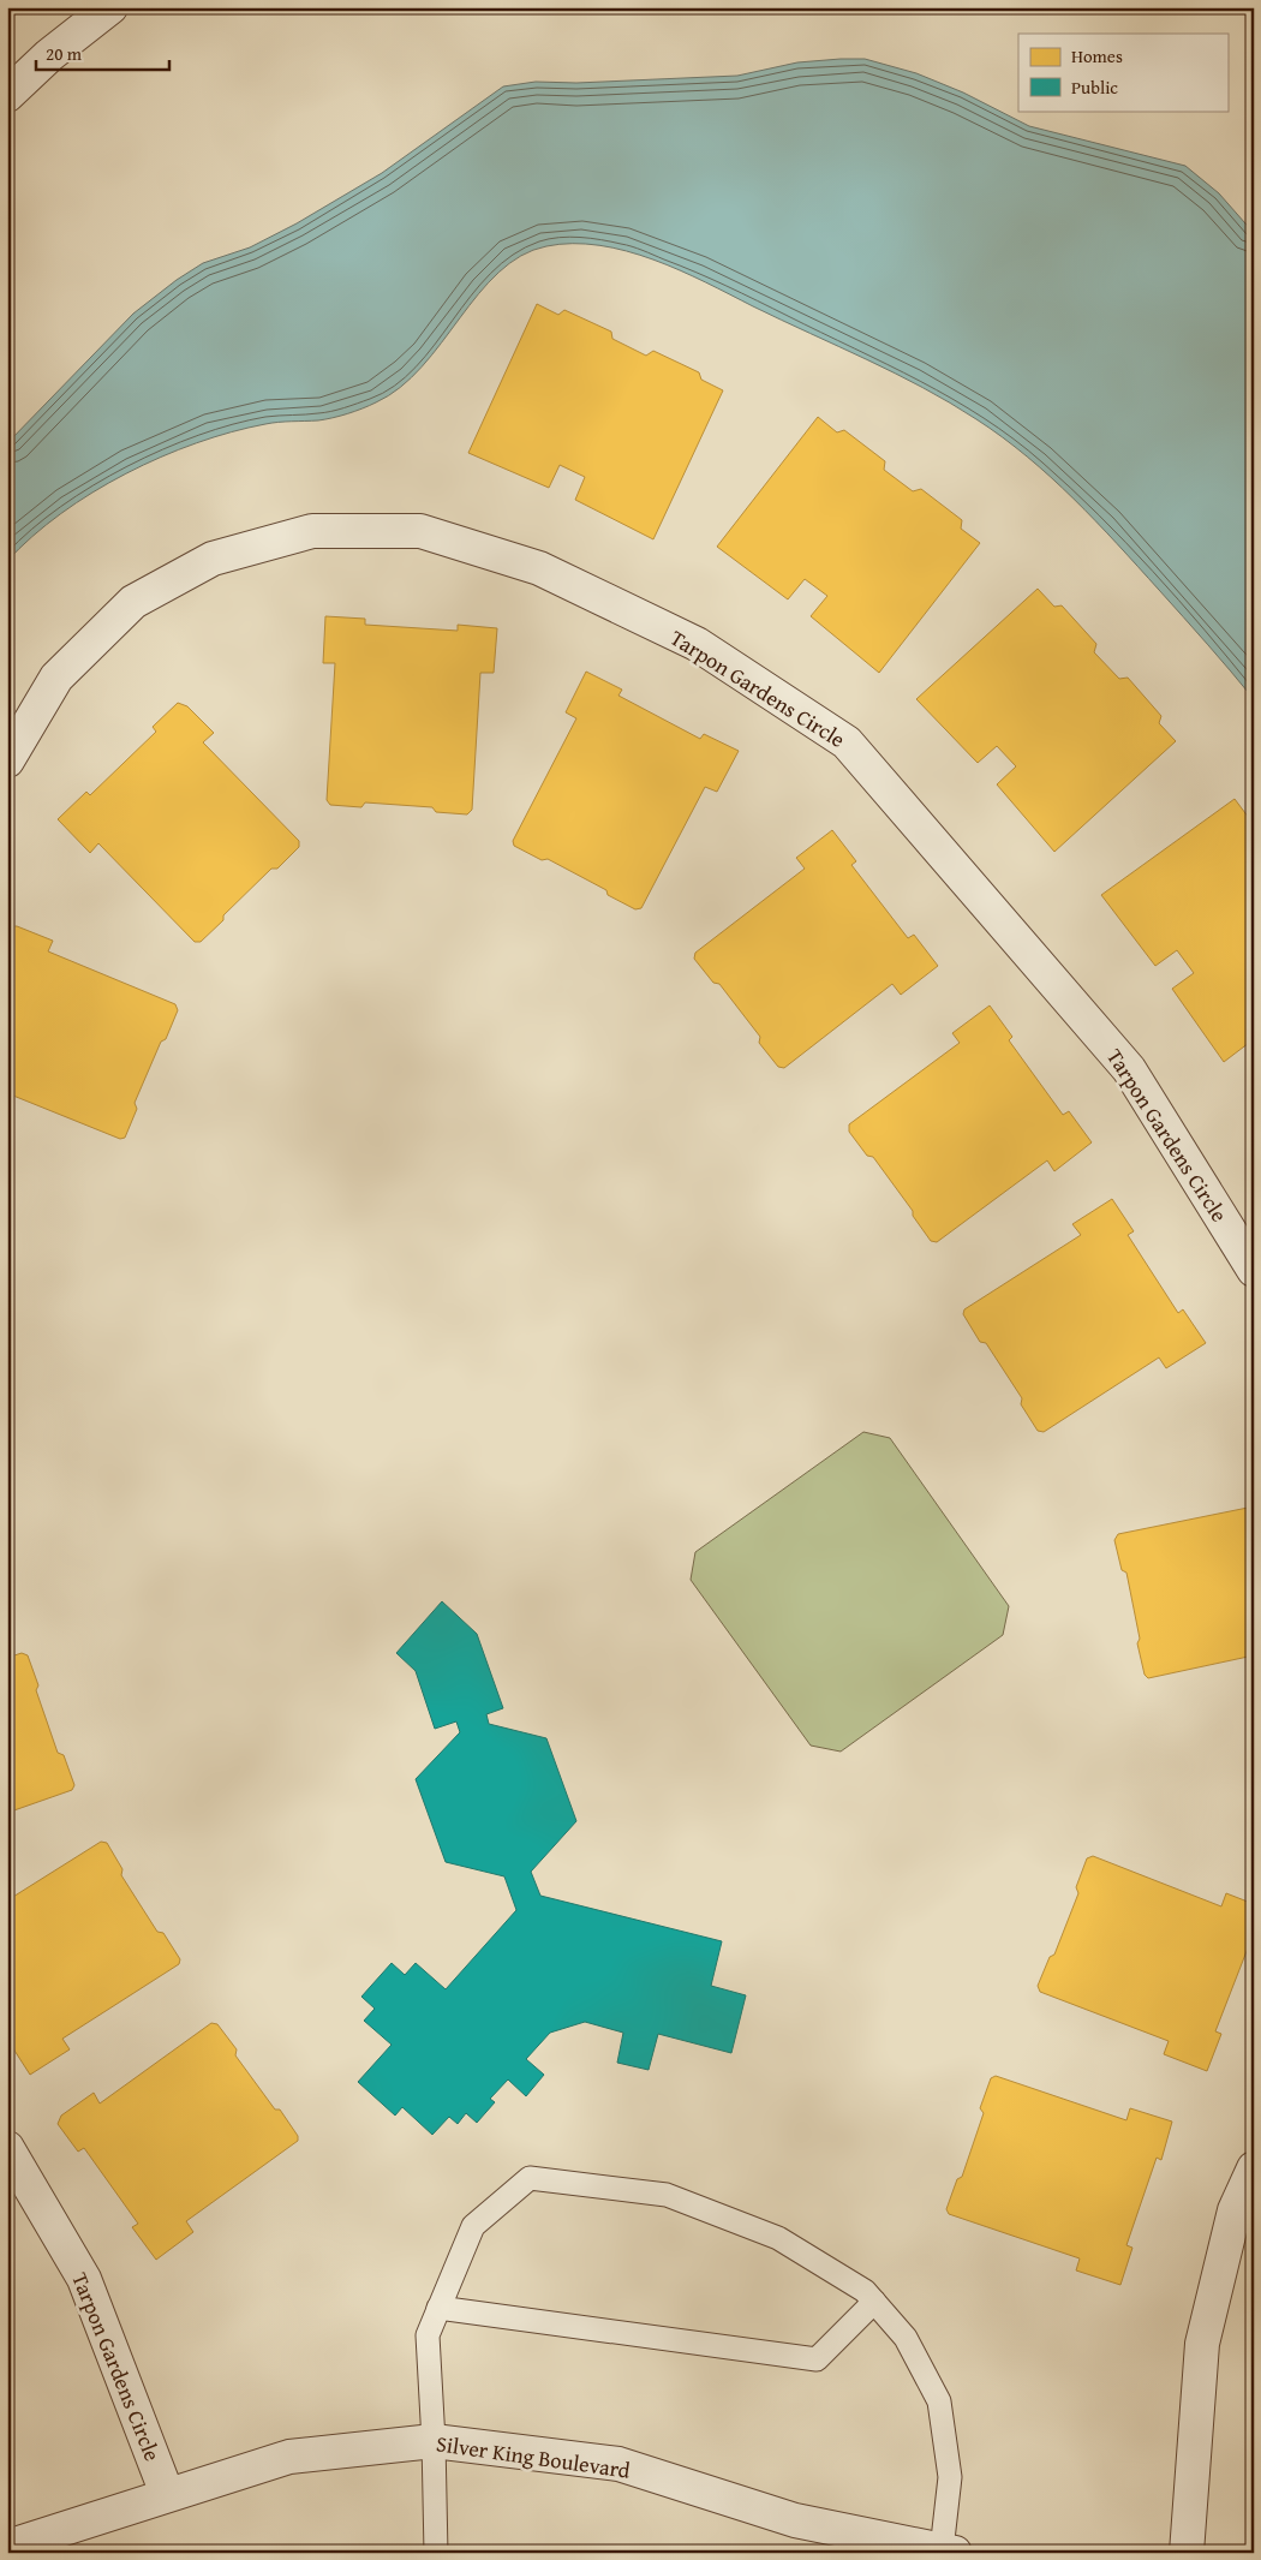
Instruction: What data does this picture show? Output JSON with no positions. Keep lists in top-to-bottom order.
{
  "streets": {
    "street": ["Tarpon Gardens Circle", "Silver King Boulevard"]
  },
  "crossings": [
    ["Tarpon Gardens Circle", "Silver King Boulevard"]
  ],
  "legend": ["Homes", "Public"],
  "scale_bar": "20 m"
}
